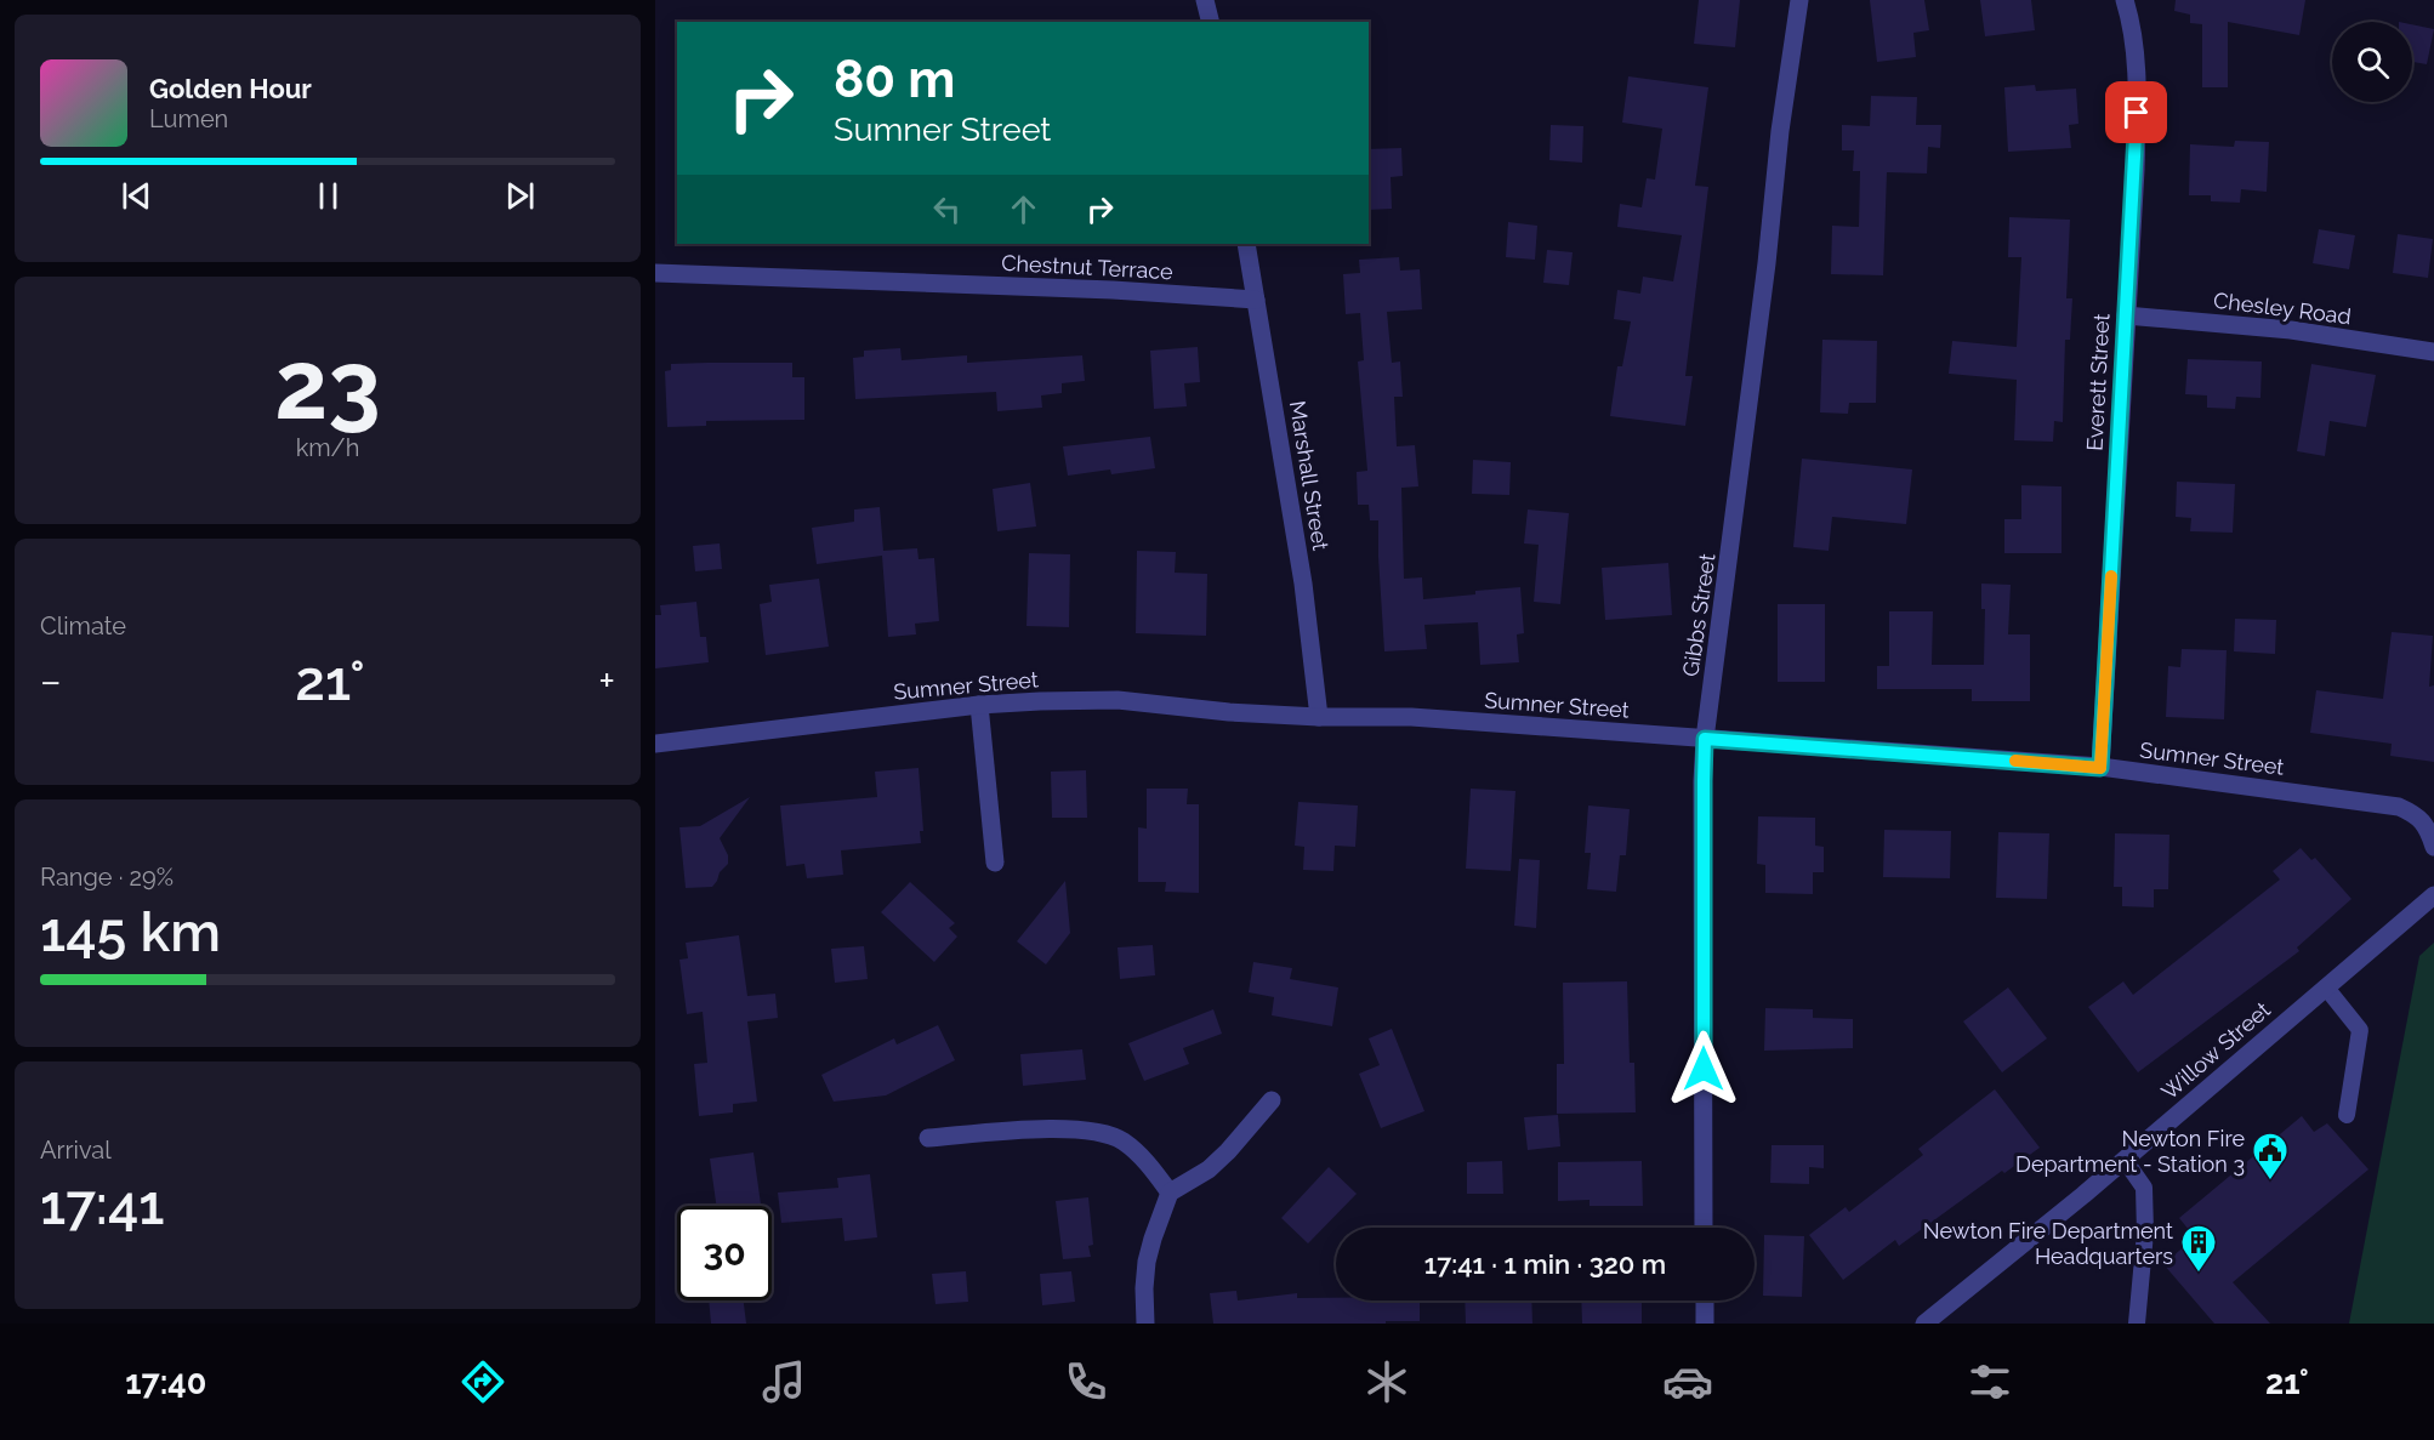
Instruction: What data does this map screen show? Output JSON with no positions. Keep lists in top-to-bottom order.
{
  "streets": {
    "street": [
      "Chestnut Terrace",
      "Chesley Road",
      "Everett Street",
      "Marshall Street",
      "Gibbs Street",
      "Sumner Street",
      "Willow Street"
    ]
  },
  "crossings": [
    ["Chestnut Terrace", "Marshall Street"],
    ["Chesley Road", "Everett Street"],
    ["Everett Street", "Sumner Street"],
    ["Marshall Street", "Sumner Street"],
    ["Gibbs Street", "Sumner Street"]
  ],
  "places": {
    "public building": ["Newton Fire Department - Station 3"],
    "building": ["Newton Fire Department Headquarters"]
  },
  "page": {
    "turn": ["80 m", "Sumner Street"],
    "song": ["Golden Hour", "Lumen"],
    "tile": [
      ["23", "km/h"],
      "Climate",
      ["Range · 29%", "145 km"],
      ["Arrival", "17:41"]
    ],
    "heat": ["−", "21°", "+"],
    "limit": "30",
    "trip": "17:41 · 1 min · 320 m",
    "tabs": ["17:40", "21°"]
  }
}
